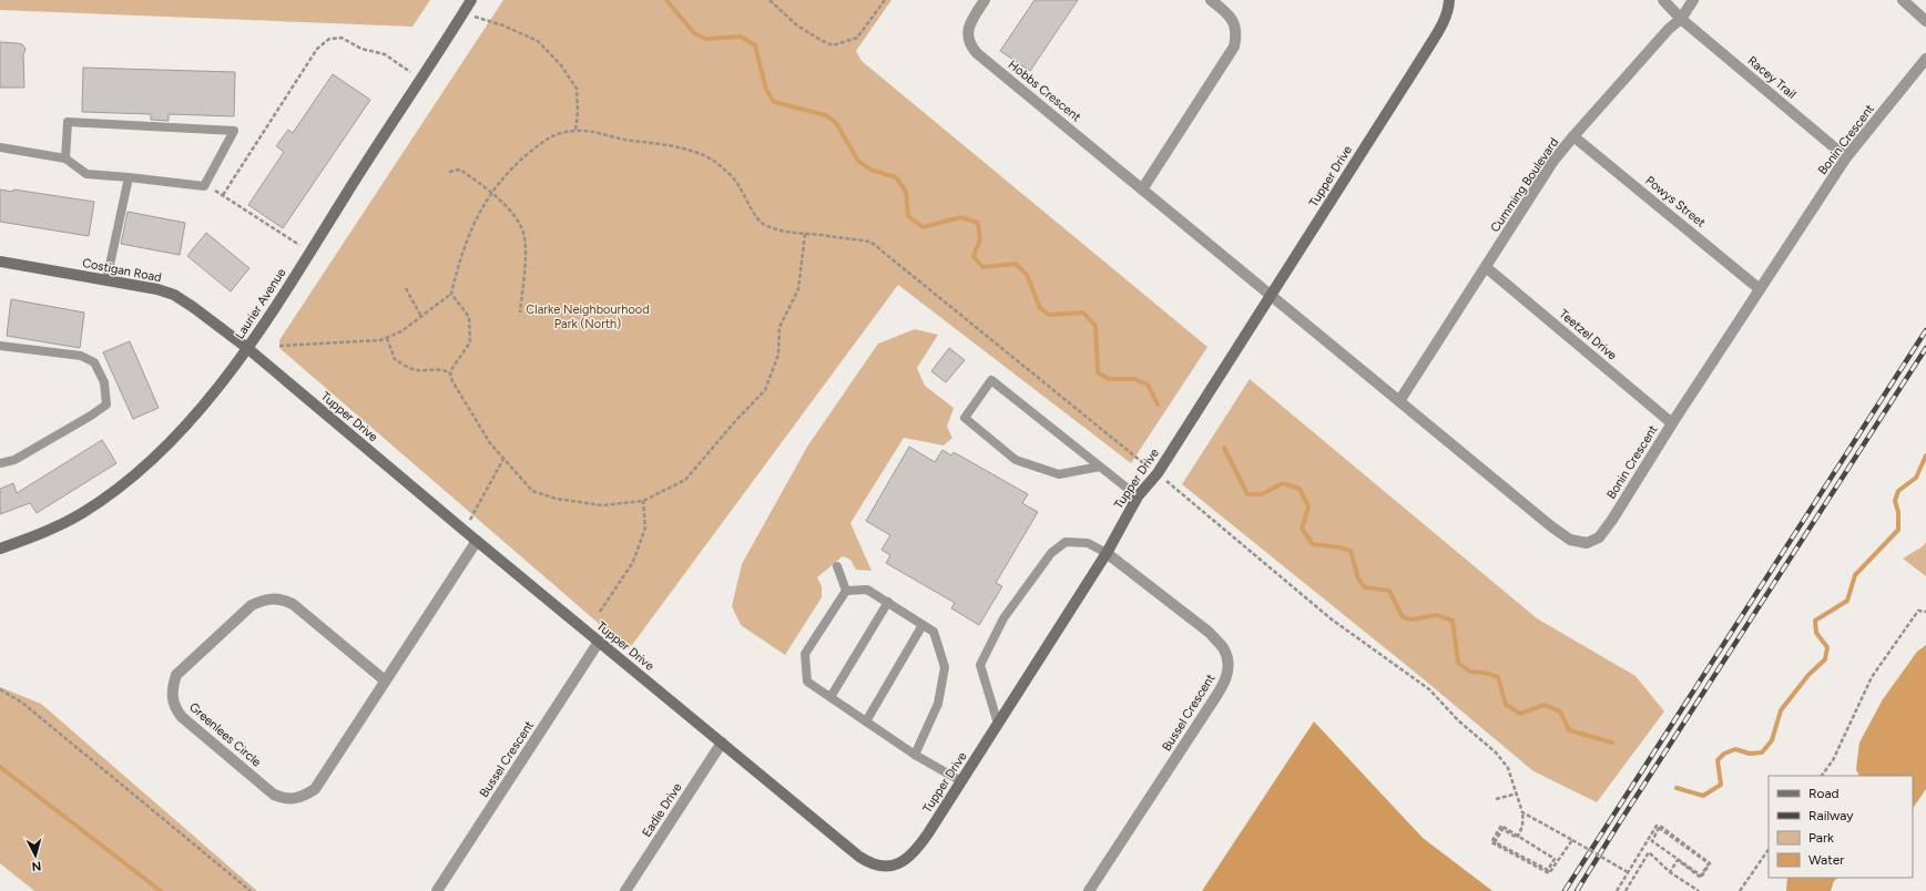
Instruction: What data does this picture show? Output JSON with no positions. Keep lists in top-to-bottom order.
{
  "streets": {
    "street": [
      "Racey Trail",
      "Hobbs Crescent",
      "Bonin Crescent",
      "Tupper Drive",
      "Cumming Boulevard",
      "Powys Street",
      "Costigan Road",
      "Laurier Avenue",
      "Teetzel Drive",
      "Bussel Crescent",
      "Greenlees Circle",
      "Eadie Drive"
    ]
  },
  "crossings": [
    ["Racey Trail", "Bonin Crescent"],
    ["Racey Trail", "Cumming Boulevard"],
    ["Hobbs Crescent", "Bonin Crescent"],
    ["Hobbs Crescent", "Tupper Drive"],
    ["Bonin Crescent", "Tupper Drive"],
    ["Bonin Crescent", "Cumming Boulevard"],
    ["Bonin Crescent", "Powys Street"],
    ["Bonin Crescent", "Teetzel Drive"],
    ["Tupper Drive", "Costigan Road"],
    ["Tupper Drive", "Laurier Avenue"],
    ["Tupper Drive", "Bussel Crescent"],
    ["Tupper Drive", "Greenlees Circle"],
    ["Tupper Drive", "Eadie Drive"],
    ["Cumming Boulevard", "Powys Street"],
    ["Cumming Boulevard", "Teetzel Drive"],
    ["Costigan Road", "Laurier Avenue"]
  ],
  "parks": ["Clarke Neighbourhood Park (North)"],
  "legend": [
    "Road",
    "Railway",
    "Park",
    "Water"
  ],
  "north": "bottom"
}
